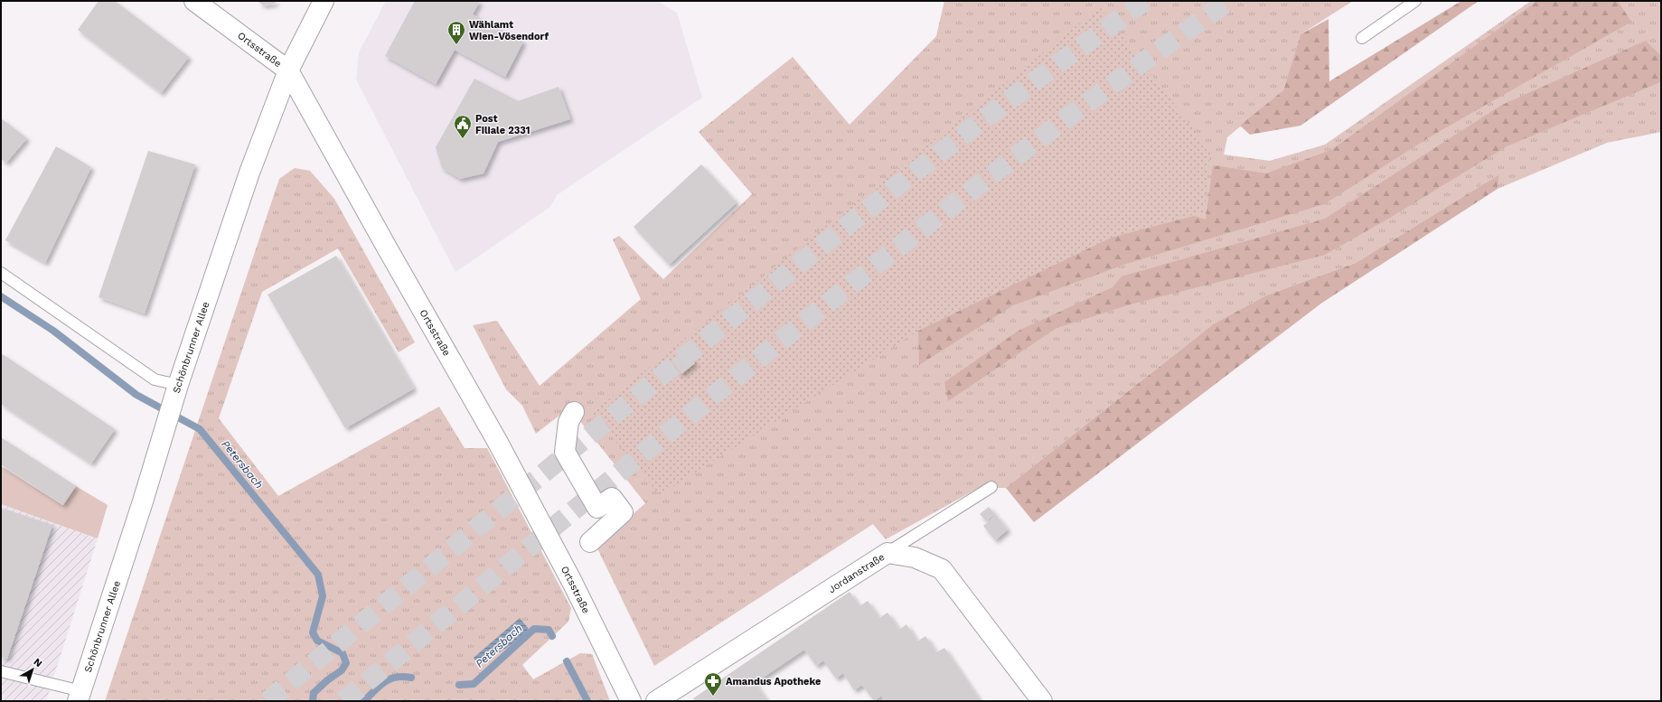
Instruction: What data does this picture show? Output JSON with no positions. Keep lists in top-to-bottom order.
{
  "streets": {
    "street": ["Ortsstraße", "Schönbrunner Allee", "Jordanstraße"]
  },
  "crossings": [
    ["Ortsstraße", "Schönbrunner Allee"]
  ],
  "water": ["Petersbach"],
  "places": {
    "building": ["Wählamt Wien-Vösendorf"],
    "public building": ["Post Filiale 2331"],
    "pharmacy": ["Amandus Apotheke"]
  },
  "north": "top right"
}
